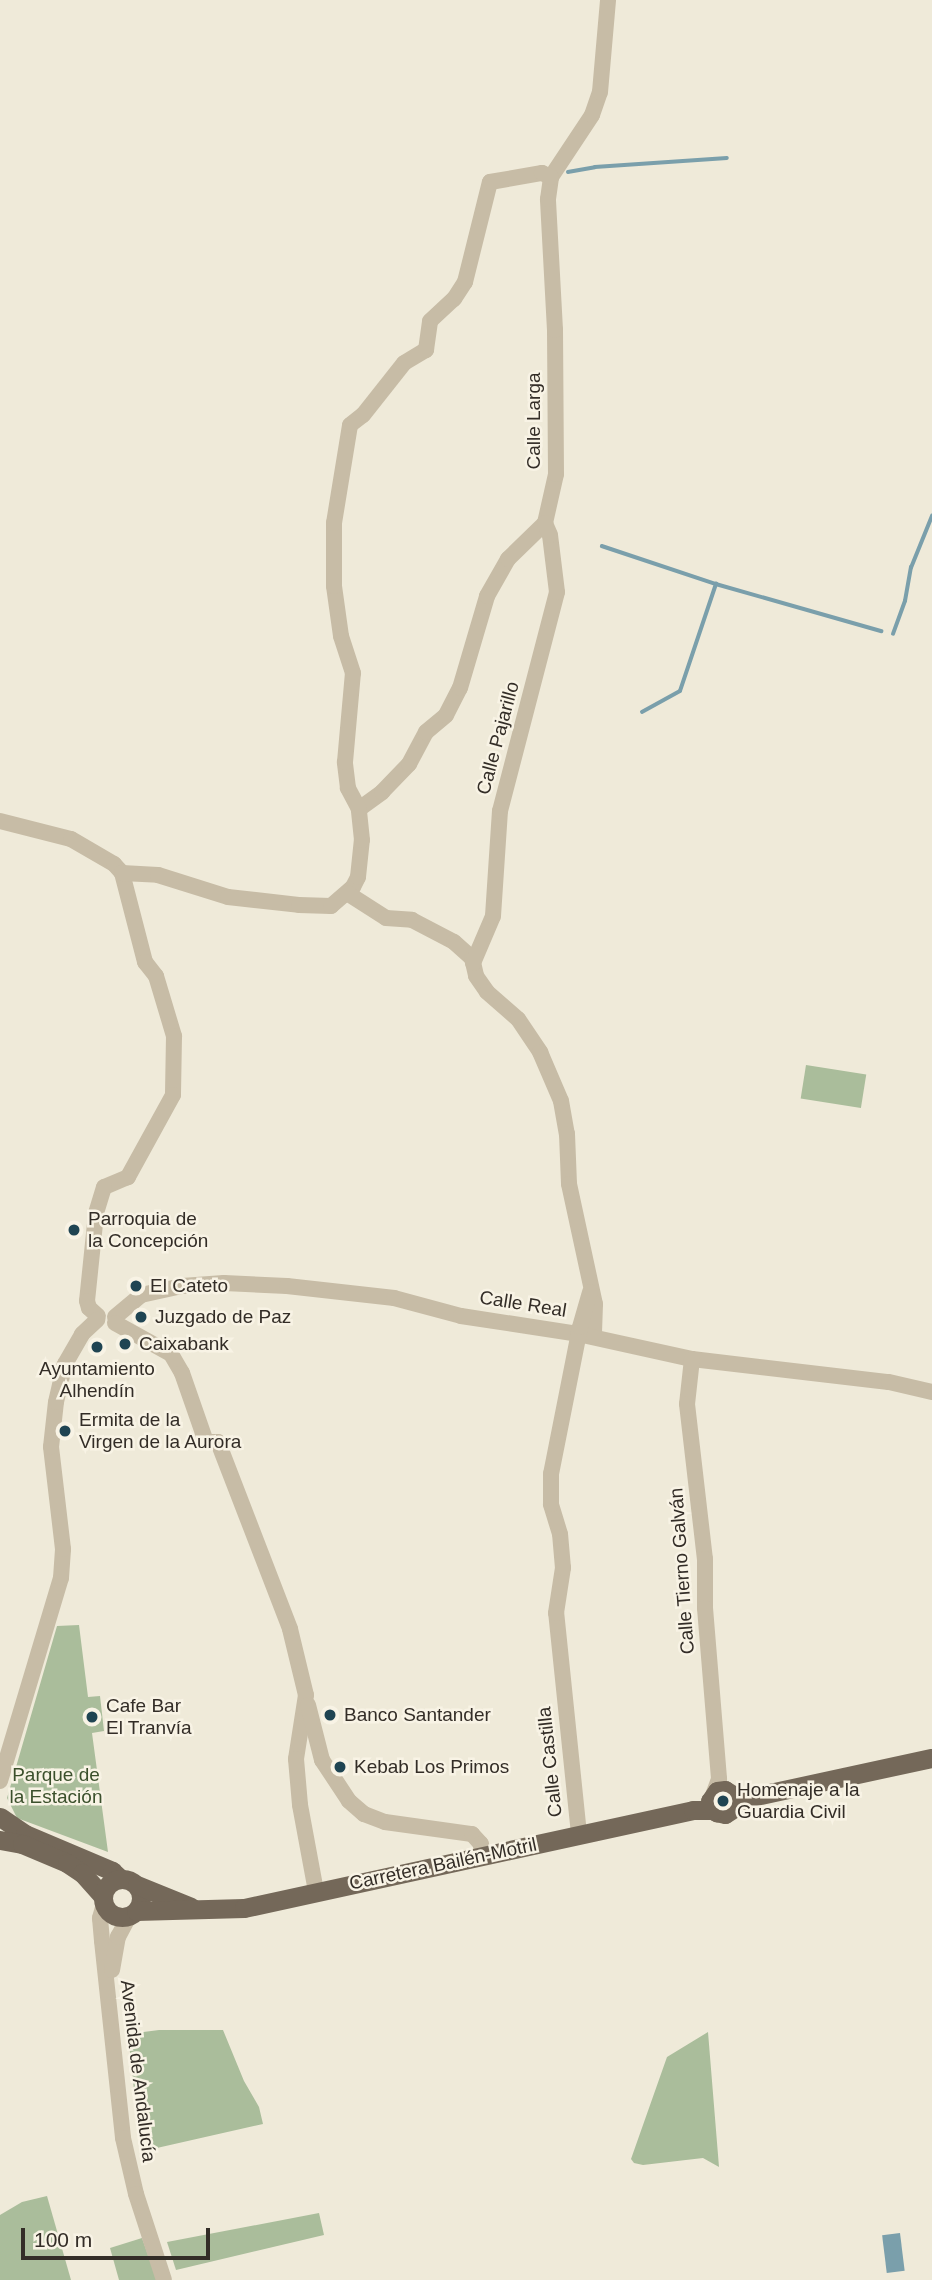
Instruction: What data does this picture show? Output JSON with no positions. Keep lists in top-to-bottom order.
{
  "streets": {
    "main road": ["Carretera Bailén-Motril"],
    "street": [
      "Calle Larga",
      "Calle Pajarillo",
      "Calle Real",
      "Calle Tierno Galván",
      "Calle Castilla",
      "Avenida de Andalucía"
    ]
  },
  "crossings": [
    ["Calle Larga", "Calle Pajarillo"],
    ["Calle Pajarillo", "Calle Castilla"],
    ["Calle Real", "Calle Tierno Galván"],
    ["Calle Real", "Calle Castilla"],
    ["Calle Tierno Galván", "Carretera Bailén-Motril"],
    ["Calle Castilla", "Carretera Bailén-Motril"],
    ["Carretera Bailén-Motril", "Avenida de Andalucía"]
  ],
  "parks": ["Parque de la Estación"],
  "places": [
    "Parroquia de la Concepción",
    "El Cateto",
    "Juzgado de Paz",
    "Caixabank",
    "Ayuntamiento Alhendín",
    "Ermita de la Virgen de la Aurora",
    "Banco Santander",
    "Cafe Bar El Tranvía",
    "Kebab Los Primos",
    "Homenaje a la Guardia Civil"
  ],
  "scale_bar": "100 m"
}
